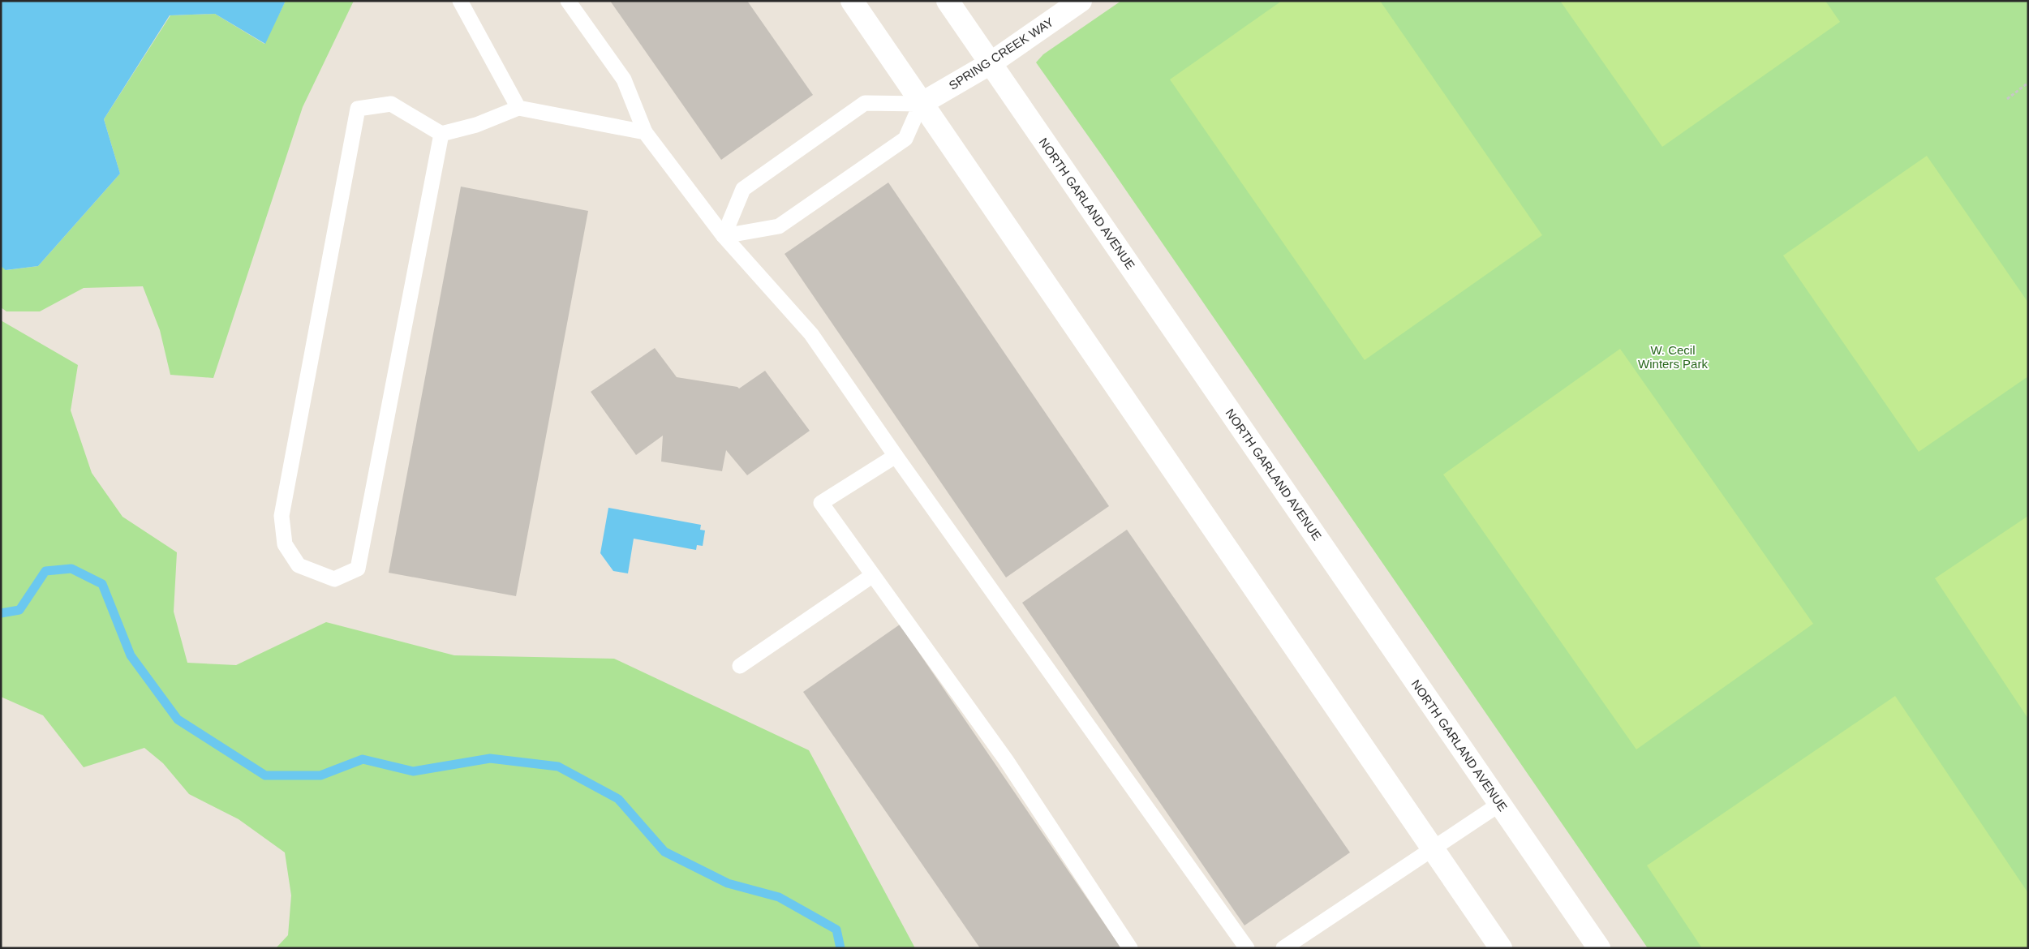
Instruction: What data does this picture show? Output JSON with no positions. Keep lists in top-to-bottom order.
{
  "streets": {
    "main road": ["SPRING CREEK WAY", "NORTH GARLAND AVENUE"]
  },
  "crossings": [
    ["SPRING CREEK WAY", "NORTH GARLAND AVENUE"]
  ],
  "parks": ["W. Cecil Winters Park"]
}
